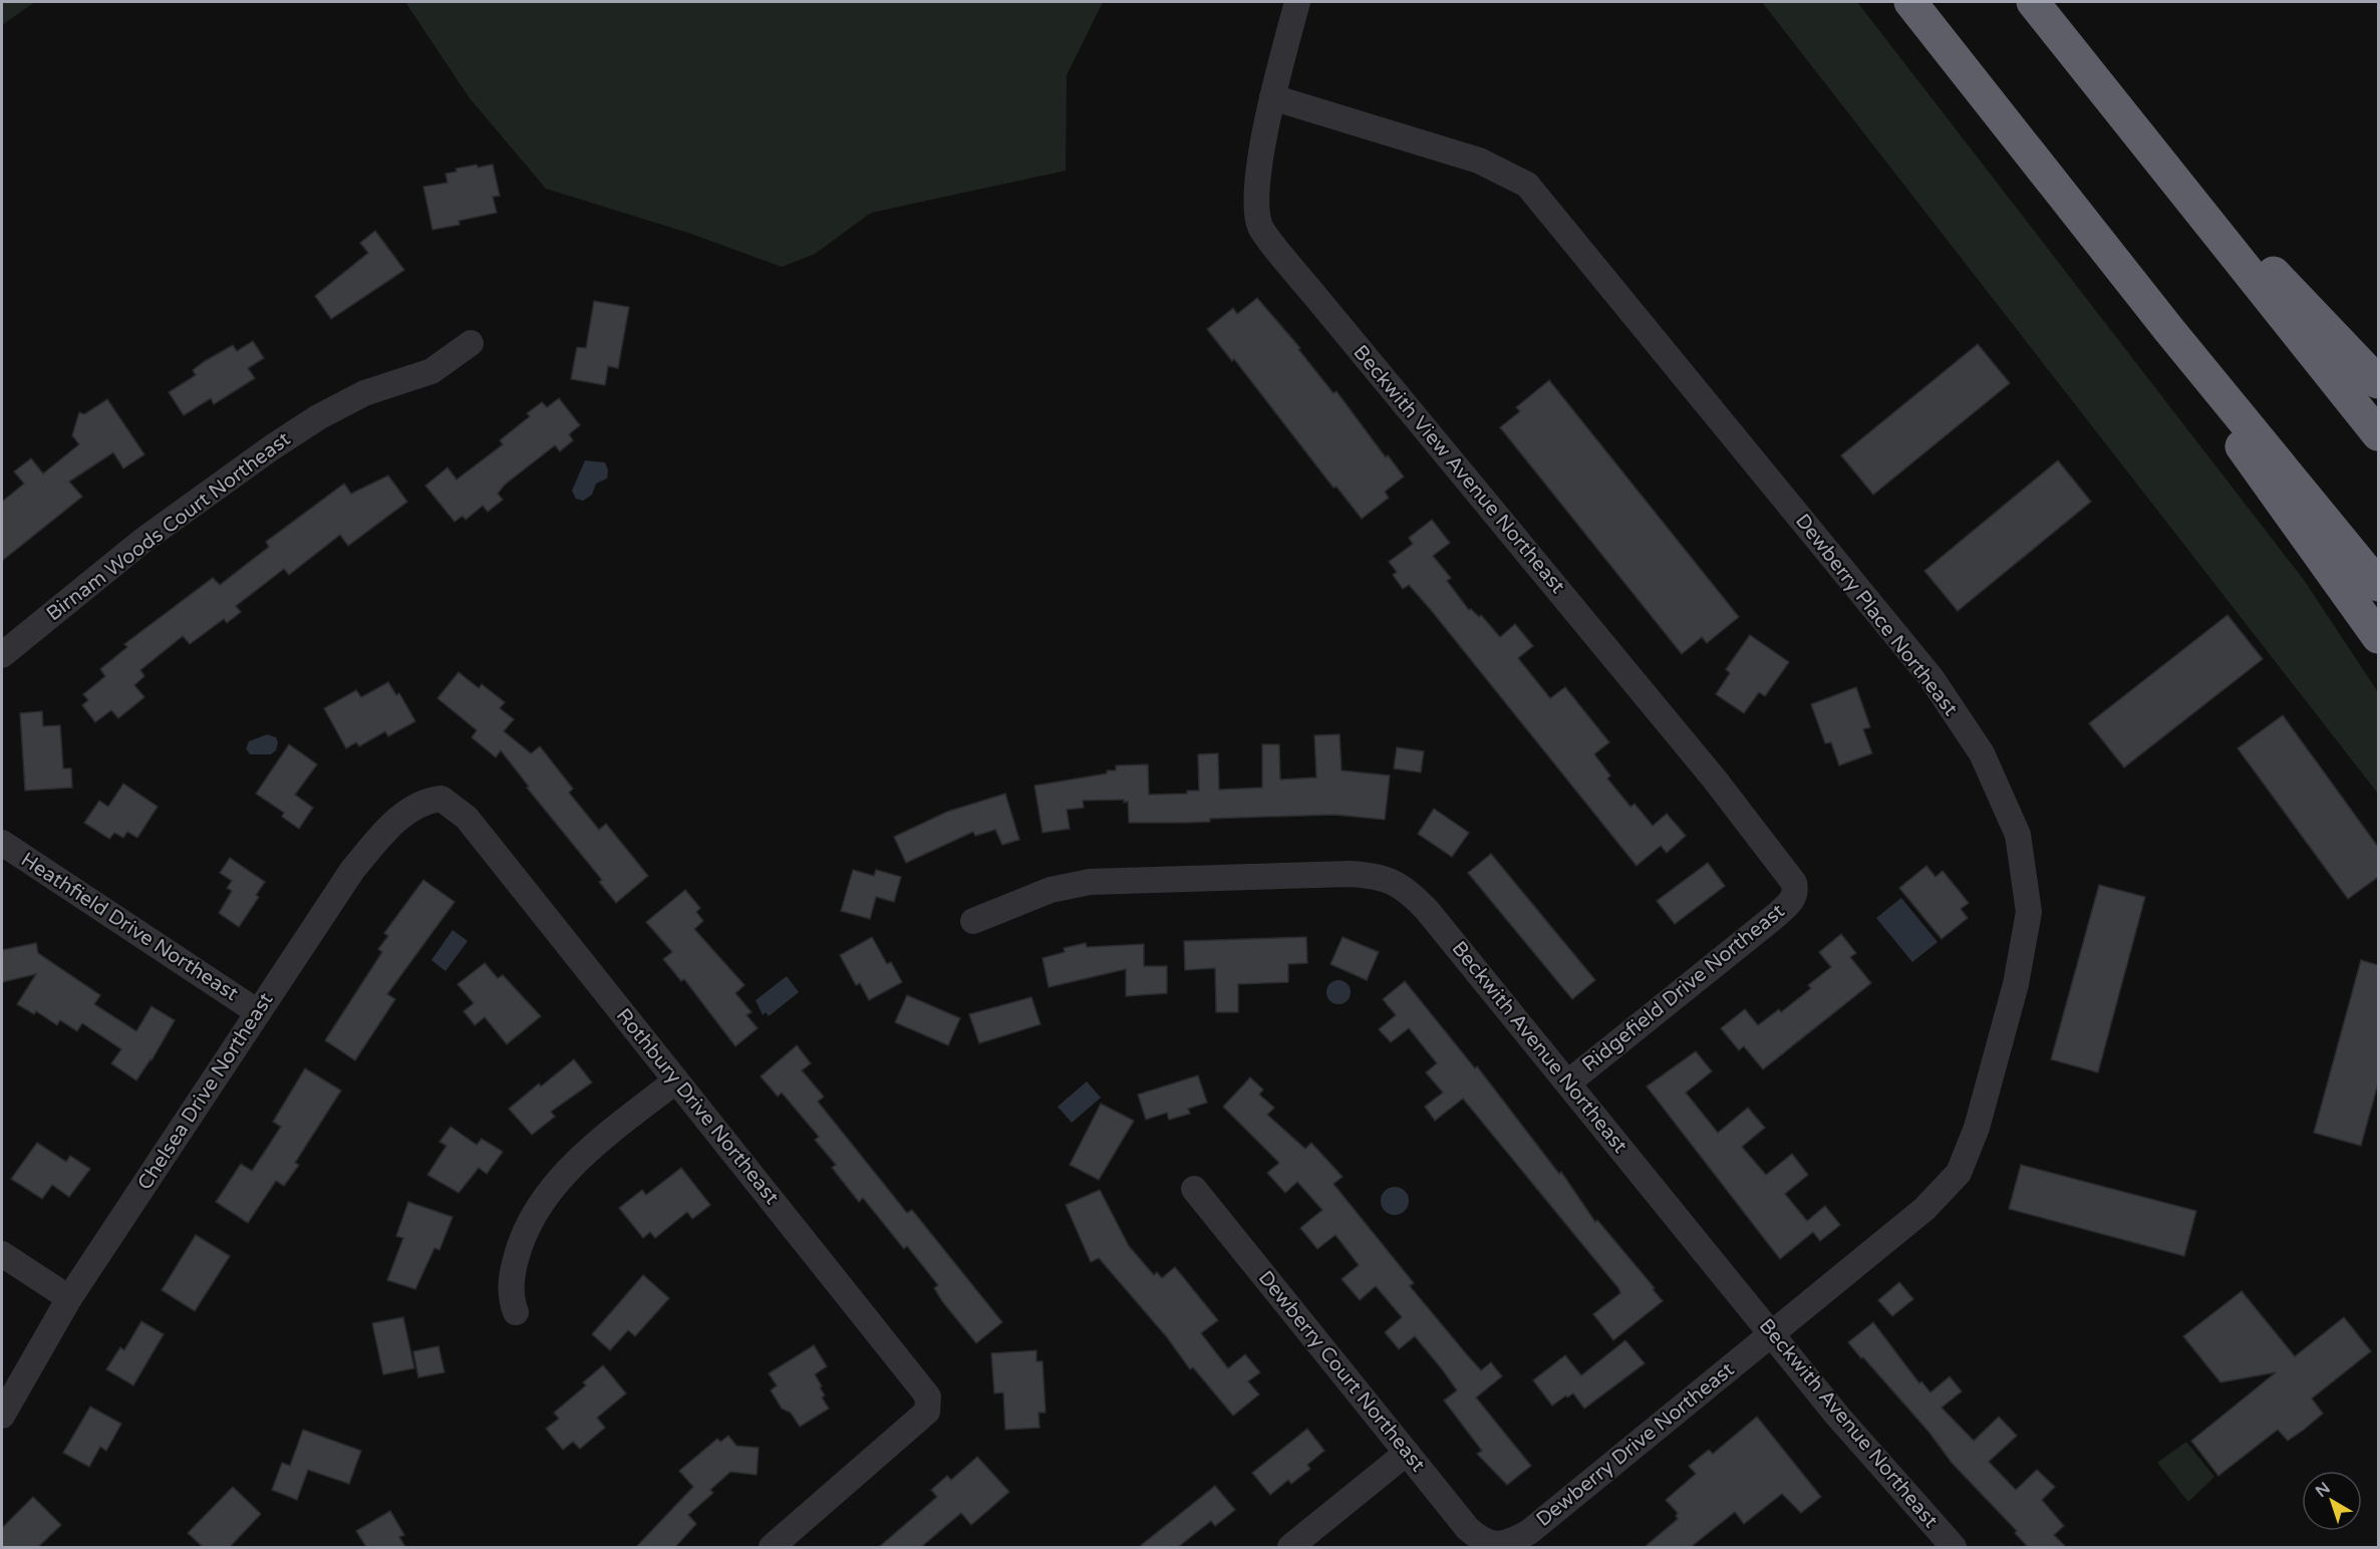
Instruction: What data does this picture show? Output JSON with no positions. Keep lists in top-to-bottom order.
{
  "streets": {
    "street": [
      "Beckwith View Avenue Northeast",
      "Birnam Woods Court Northeast",
      "Dewberry Place Northeast",
      "Heathfield Drive Northeast",
      "Ridgefield Drive Northeast",
      "Beckwith Avenue Northeast",
      "Chelsea Drive Northeast",
      "Rothbury Drive Northeast",
      "Dewberry Court Northeast",
      "Dewberry Drive Northeast"
    ]
  },
  "crossings": [
    ["Beckwith View Avenue Northeast", "Dewberry Place Northeast"],
    ["Beckwith View Avenue Northeast", "Ridgefield Drive Northeast"],
    ["Dewberry Place Northeast", "Beckwith Avenue Northeast"],
    ["Dewberry Place Northeast", "Dewberry Drive Northeast"],
    ["Heathfield Drive Northeast", "Chelsea Drive Northeast"],
    ["Ridgefield Drive Northeast", "Beckwith Avenue Northeast"],
    ["Beckwith Avenue Northeast", "Dewberry Drive Northeast"],
    ["Chelsea Drive Northeast", "Rothbury Drive Northeast"],
    ["Dewberry Court Northeast", "Dewberry Drive Northeast"]
  ],
  "north": "top left"
}
